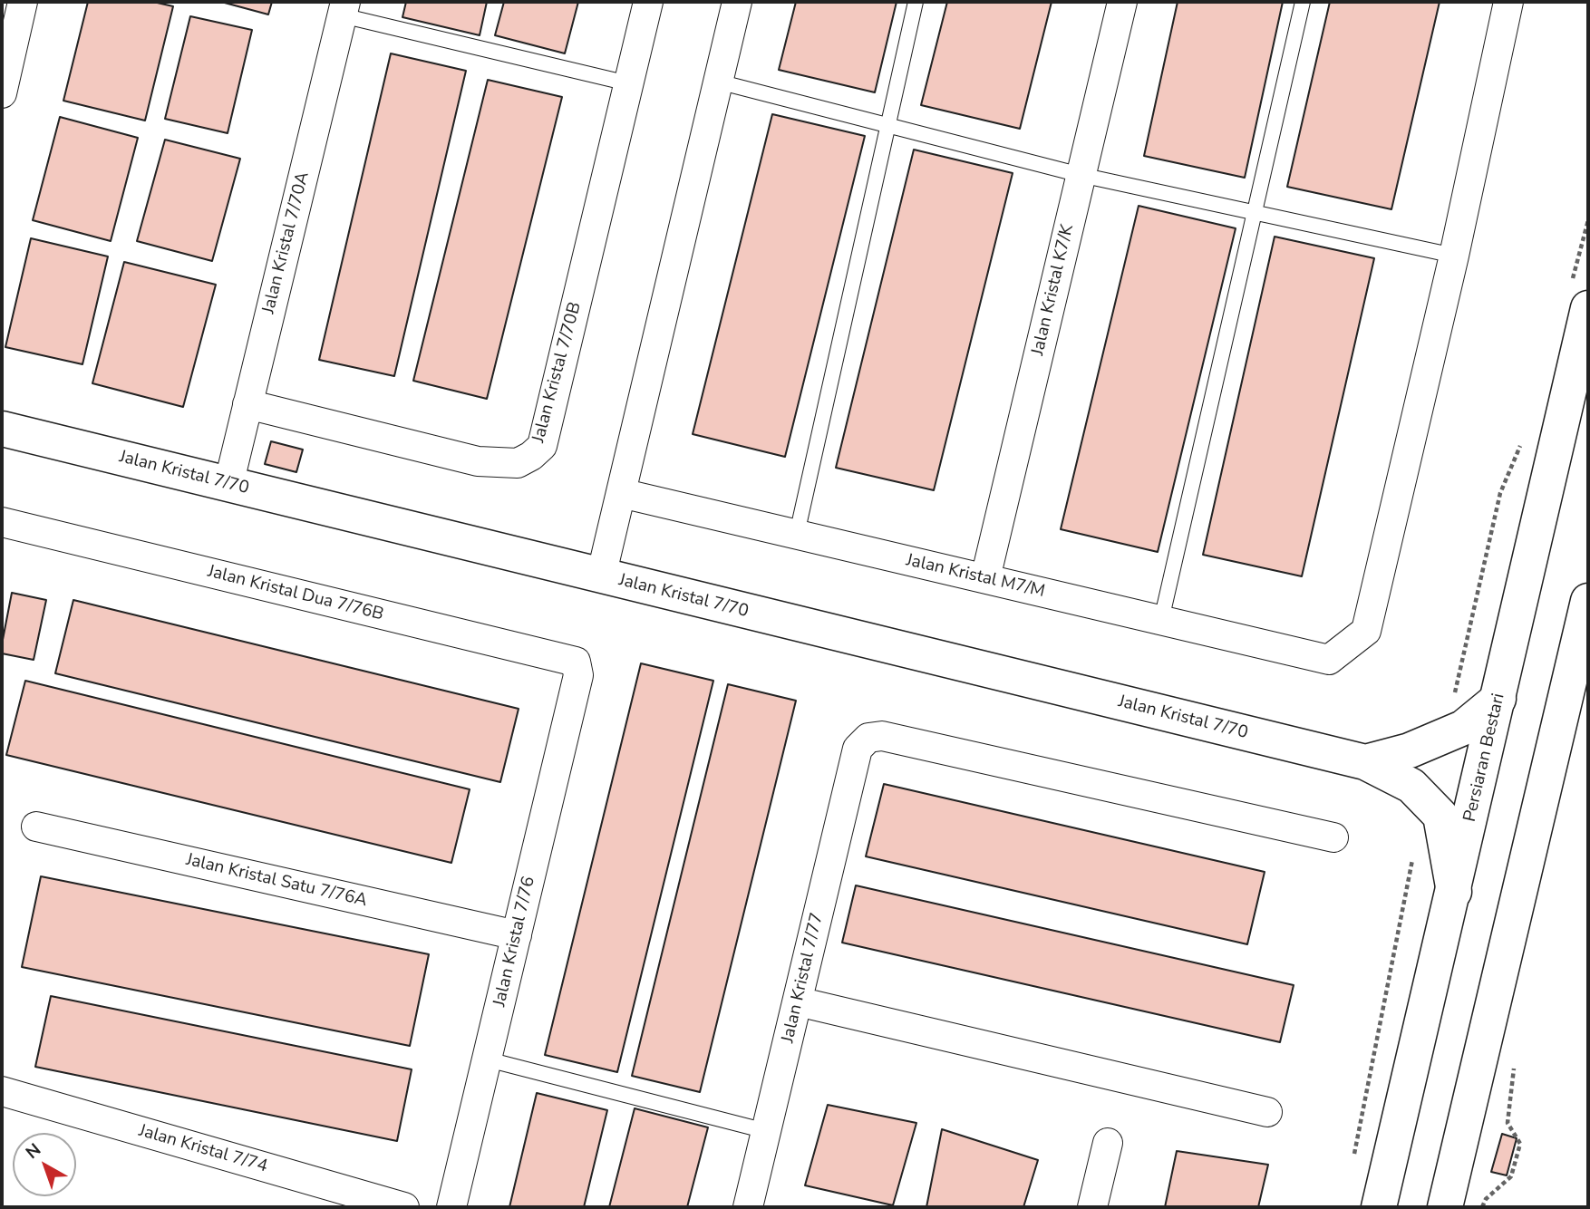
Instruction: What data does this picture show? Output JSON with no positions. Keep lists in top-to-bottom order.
{
  "streets": {
    "street": [
      "Jalan Kristal 7/70A",
      "Jalan Kristal K7/K",
      "Jalan Kristal 7/70B",
      "Jalan Kristal 7/70",
      "Jalan Kristal M7/M",
      "Jalan Kristal Dua 7/76B",
      "Persiaran Bestari",
      "Jalan Kristal Satu 7/76A",
      "Jalan Kristal 7/76",
      "Jalan Kristal 7/77",
      "Jalan Kristal 7/74"
    ]
  },
  "crossings": [
    ["Jalan Kristal 7/70A", "Jalan Kristal 7/70B"],
    ["Jalan Kristal 7/70A", "Jalan Kristal 7/70"],
    ["Jalan Kristal K7/K", "Jalan Kristal M7/M"],
    ["Jalan Kristal 7/70", "Persiaran Bestari"],
    ["Jalan Kristal Dua 7/76B", "Jalan Kristal 7/76"],
    ["Jalan Kristal Satu 7/76A", "Jalan Kristal 7/76"]
  ],
  "north": "top left"
}
